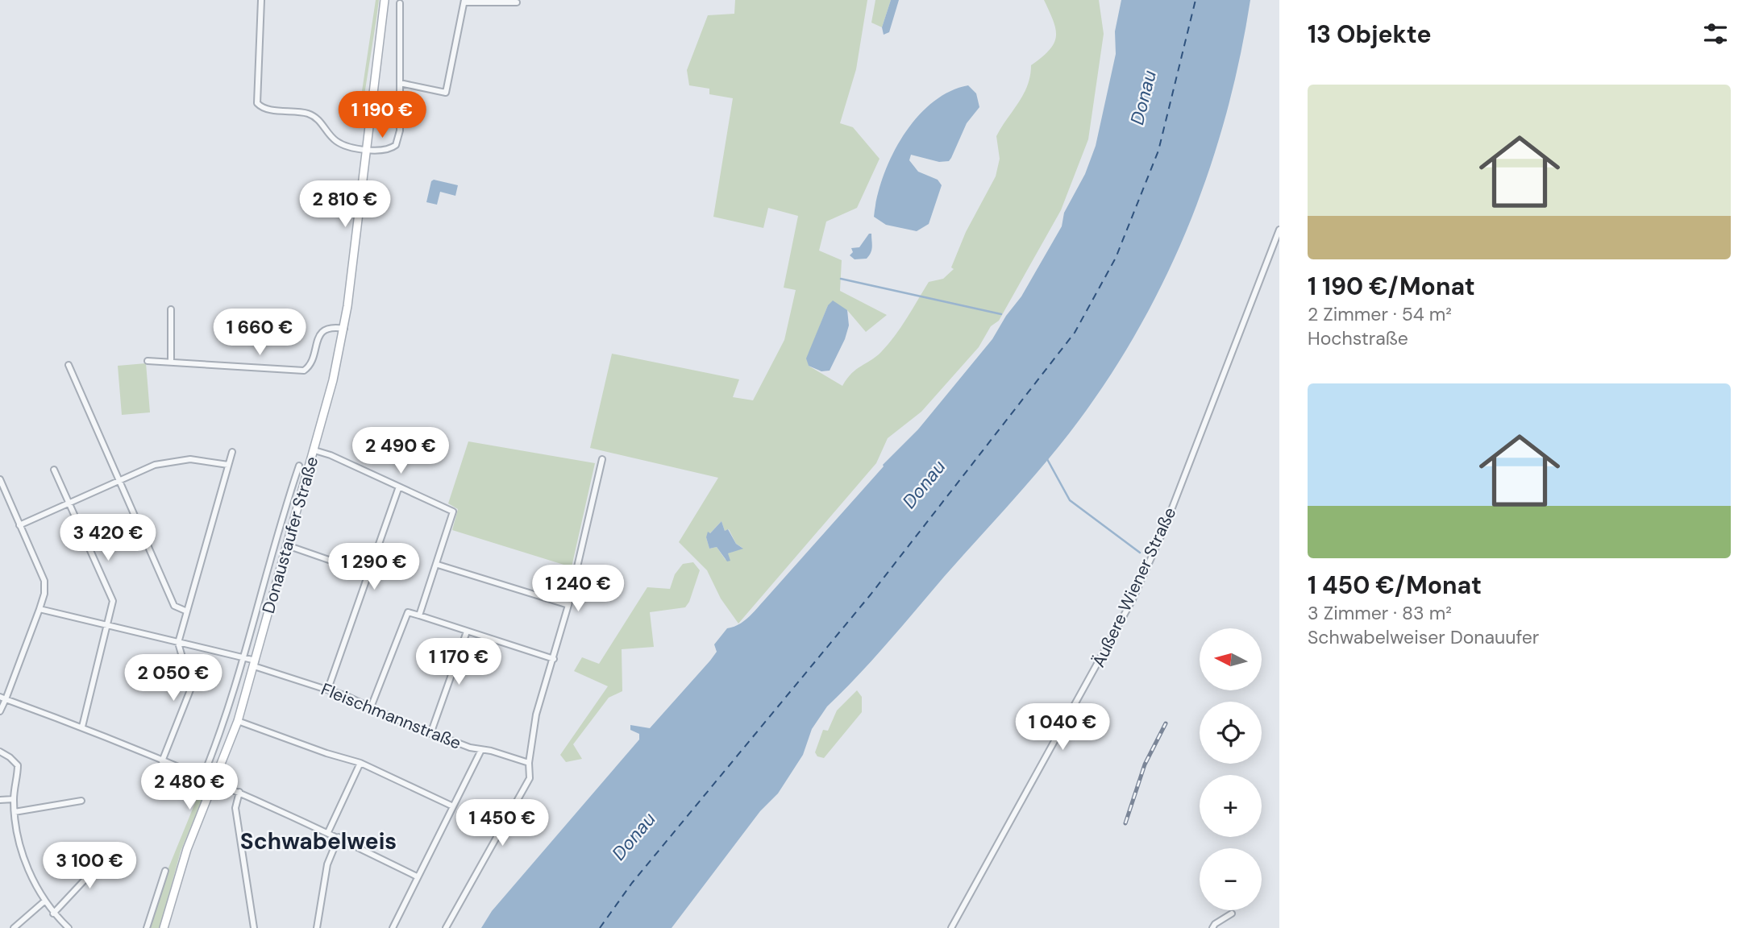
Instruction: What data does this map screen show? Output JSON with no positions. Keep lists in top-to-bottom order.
{
  "streets": {
    "main road": ["Donaustaufer Straße"],
    "street": ["Äußere Wiener Straße", "Fleischmannstraße"]
  },
  "crossings": [
    ["Donaustaufer Straße", "Fleischmannstraße"]
  ],
  "districts": ["Schwabelweis"],
  "water": ["Donau"],
  "north": "left",
  "page": {
    "heading": "13 Objekte",
    "list": [
      {
        "name": "1 190 €/Monat",
        "note": "2 Zimmer · 54 m² · Hochstraße"
      },
      {
        "name": "1 450 €/Monat",
        "note": "3 Zimmer · 83 m² · Schwabelweiser Donauufer"
      }
    ],
    "price": [
      "1 190 €",
      "2 810 €",
      "1 660 €",
      "2 490 €",
      "3 420 €",
      "1 290 €",
      "1 240 €",
      "1 170 €",
      "2 050 €",
      "1 040 €",
      "2 480 €",
      "1 450 €",
      "3 100 €"
    ],
    "map_buttons": ["+", "−"]
  }
}
